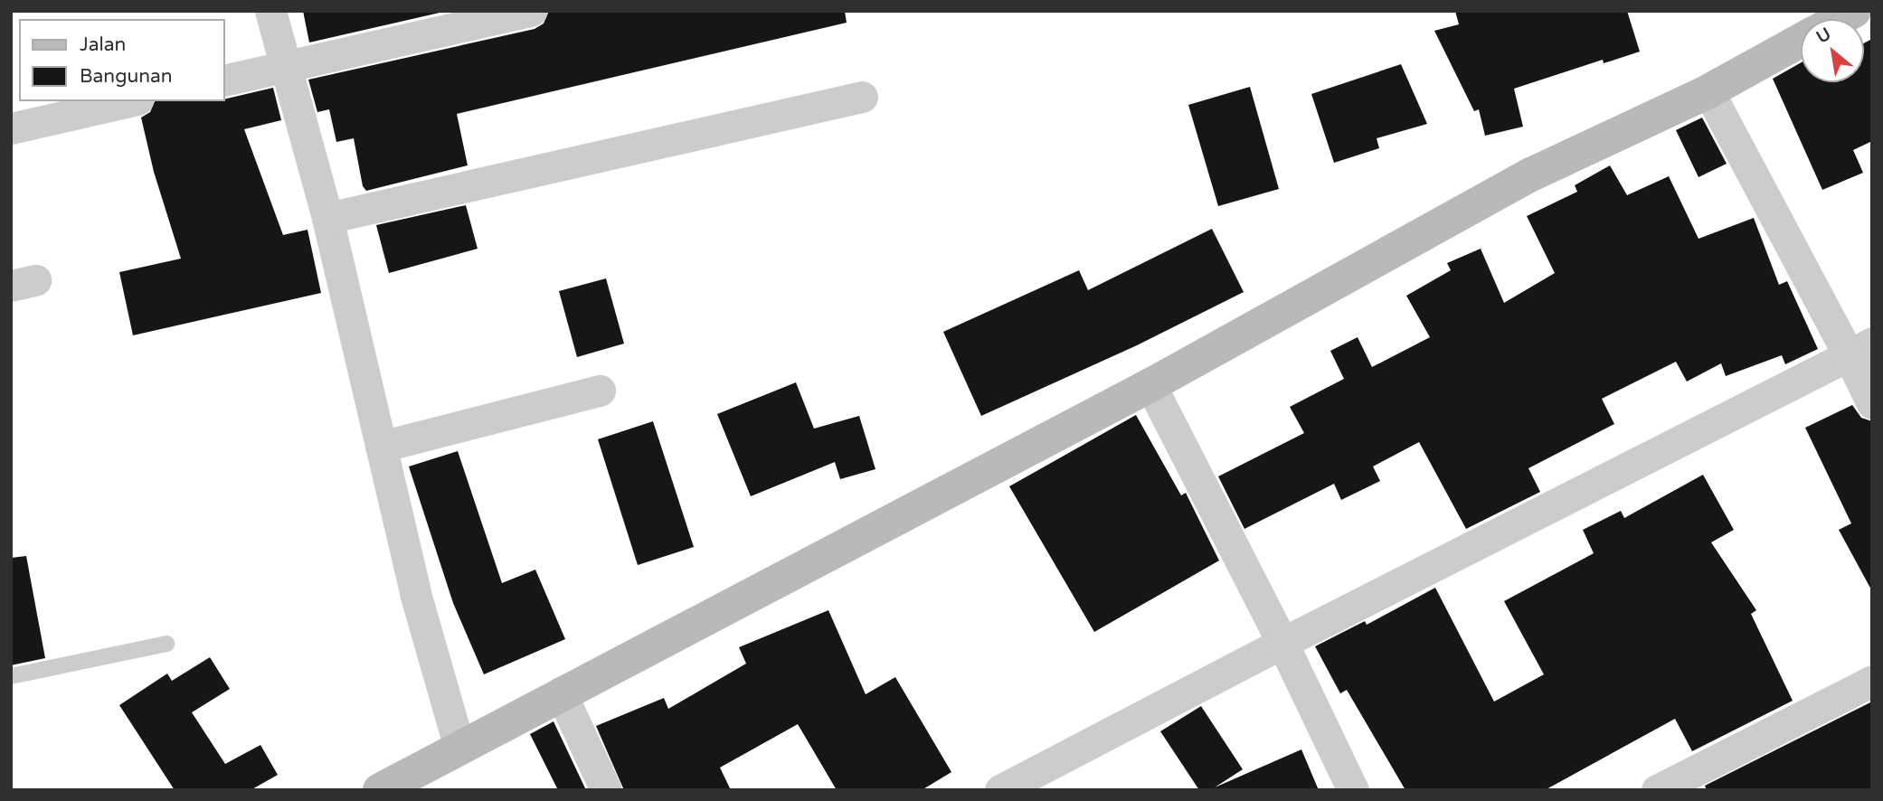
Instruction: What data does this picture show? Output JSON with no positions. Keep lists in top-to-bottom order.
{
  "legend": ["Jalan", "Bangunan"],
  "north": "top left"
}
